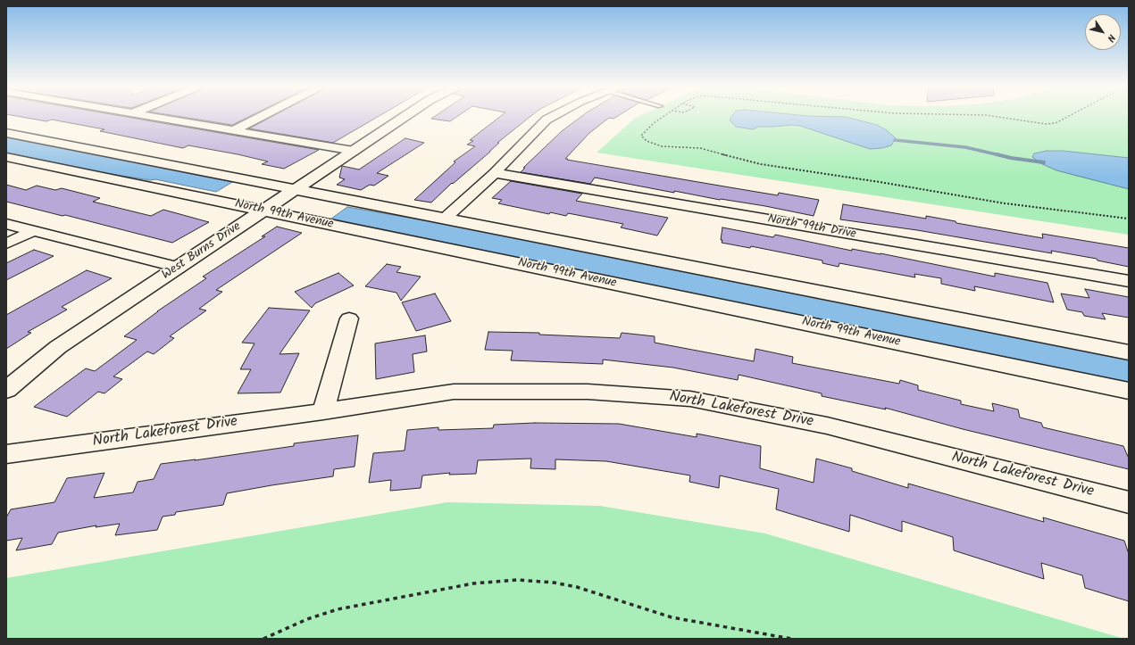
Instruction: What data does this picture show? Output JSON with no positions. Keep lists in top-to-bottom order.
{
  "streets": {
    "main road": ["North 99th Avenue", "West Burns Drive"],
    "street": ["North 99th Drive", "North Lakeforest Drive"]
  },
  "crossings": [
    ["North 99th Avenue", "West Burns Drive"]
  ],
  "north": "bottom right"
}
